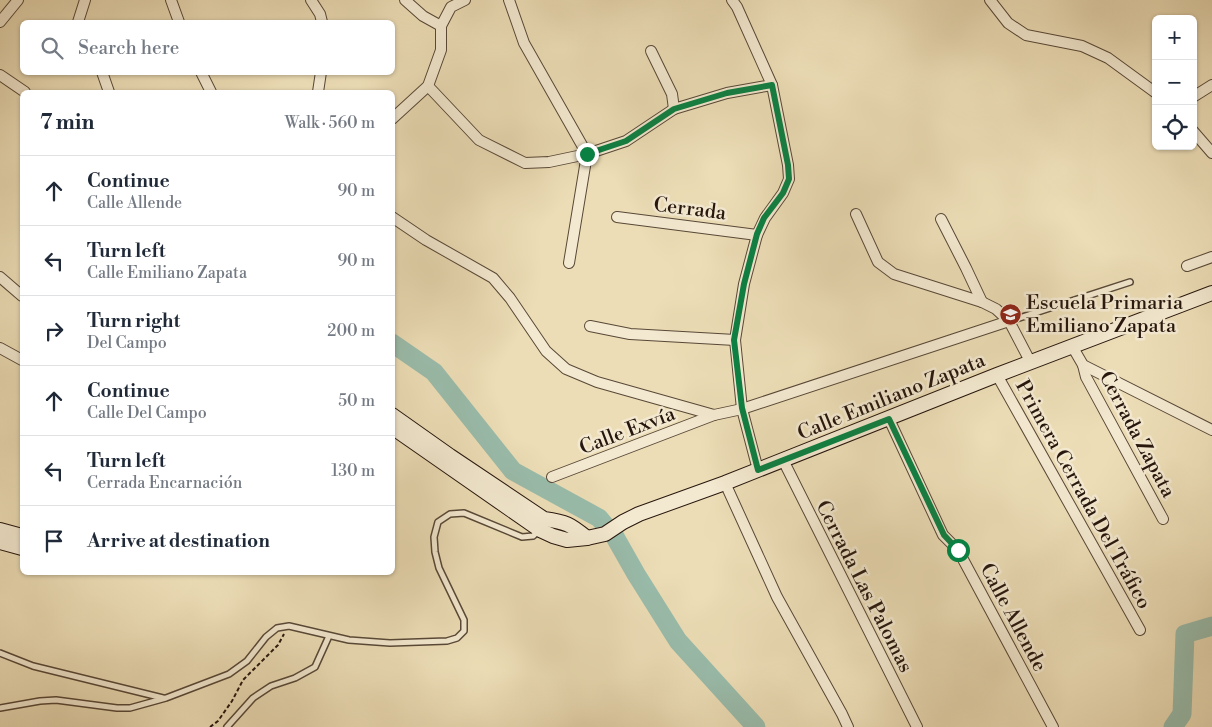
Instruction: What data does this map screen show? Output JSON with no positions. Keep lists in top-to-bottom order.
{
  "streets": {
    "main road": ["Calle Emiliano Zapata"],
    "street": [
      "Cerrada",
      "Calle Exvía",
      "Cerrada Zapata",
      "Primera Cerrada Del Tráfico",
      "Cerrada Las Palomas",
      "Calle Allende"
    ]
  },
  "crossings": [
    ["Calle Emiliano Zapata", "Cerrada Zapata"],
    ["Calle Emiliano Zapata", "Primera Cerrada Del Tráfico"],
    ["Calle Emiliano Zapata", "Cerrada Las Palomas"],
    ["Calle Emiliano Zapata", "Calle Allende"]
  ],
  "places": {
    "school or university": ["Escuela Primaria Emiliano Zapata"]
  },
  "page": {
    "map_buttons": ["+", "−"],
    "search": "Search here",
    "heading": ["7 min", "Walk · 560 m"],
    "list": [
      ["Continue", "Calle Allende", "90 m"],
      ["Turn left", "Calle Emiliano Zapata", "90 m"],
      ["Turn right", "Del Campo", "200 m"],
      ["Continue", "Calle Del Campo", "50 m"],
      ["Turn left", "Cerrada Encarnación", "130 m"],
      "Arrive at destination"
    ]
  }
}
